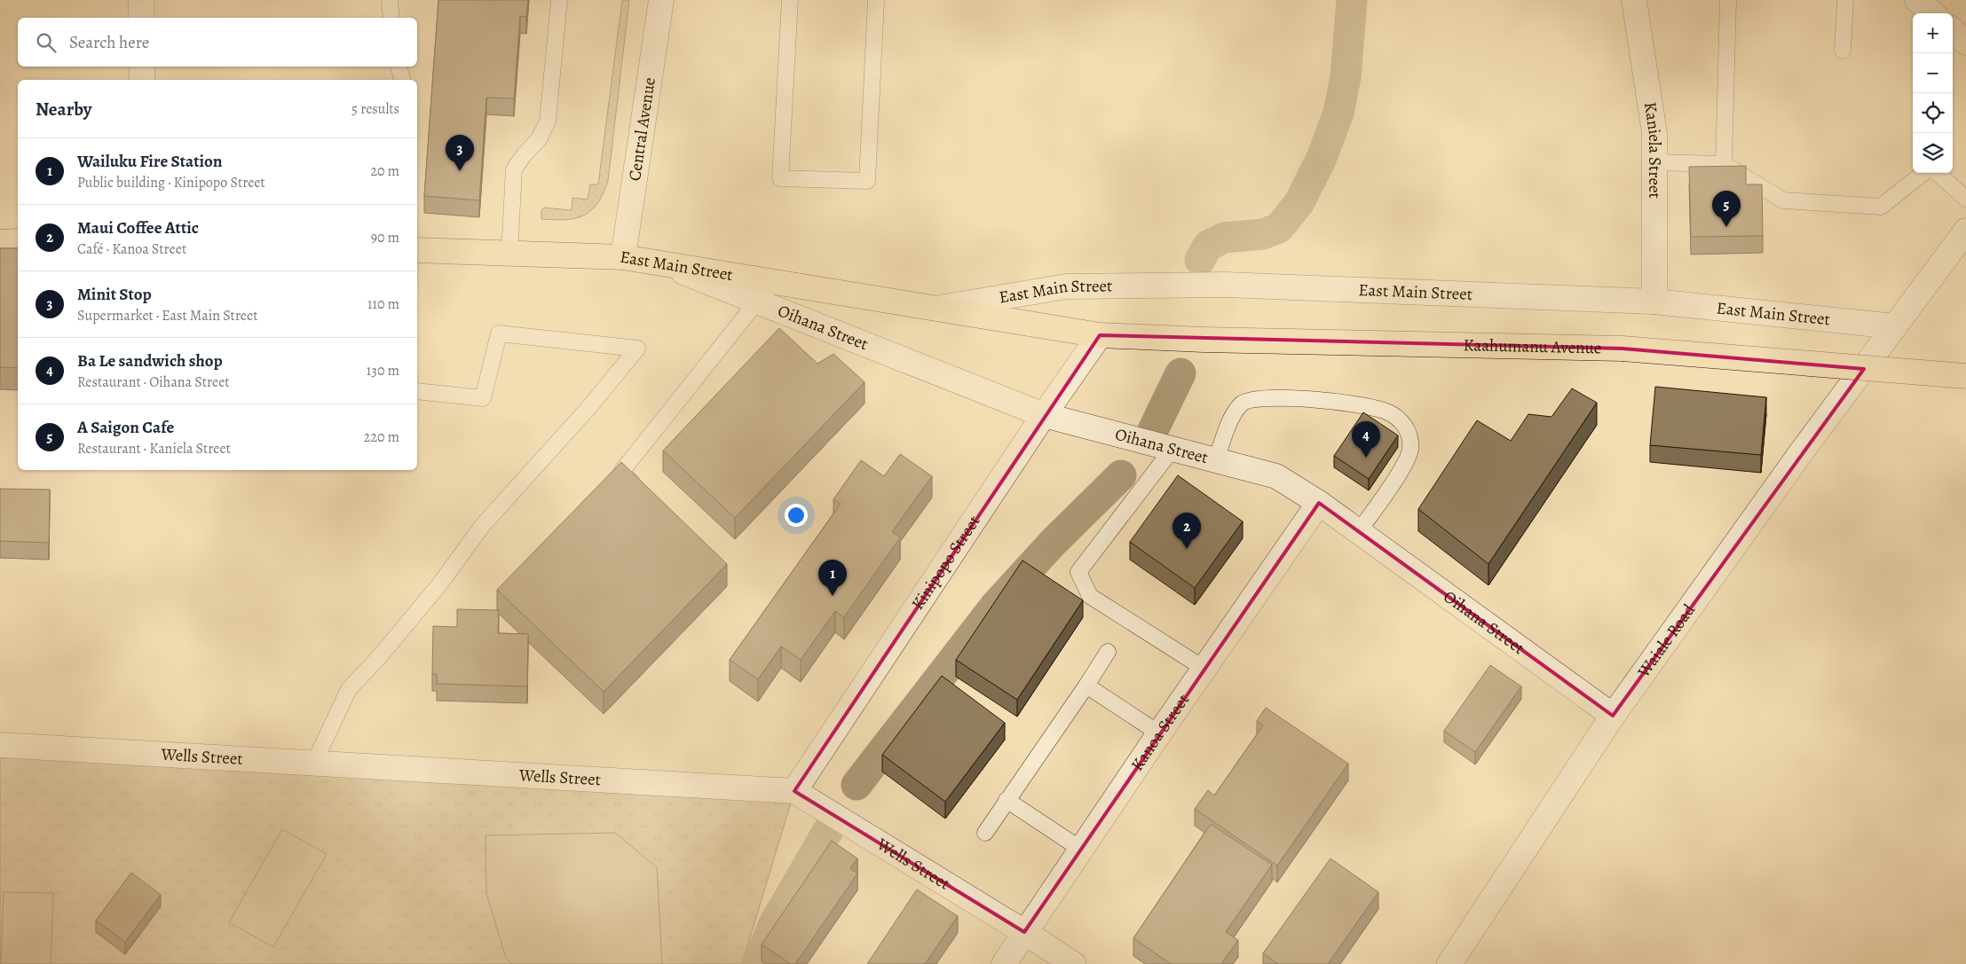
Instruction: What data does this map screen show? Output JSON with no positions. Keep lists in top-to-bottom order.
{
  "streets": {
    "main road": ["East Main Street", "Kaahumanu Avenue"],
    "street": [
      "Central Avenue",
      "Kaniela Street",
      "Oihana Street",
      "Kinipopo Street",
      "Waiale Road",
      "Kanoa Street",
      "Wells Street"
    ]
  },
  "crossings": [
    ["Central Avenue", "East Main Street"],
    ["Kaniela Street", "East Main Street"],
    ["East Main Street", "Oihana Street"],
    ["East Main Street", "Kaahumanu Avenue"],
    ["East Main Street", "Kinipopo Street"],
    ["East Main Street", "Waiale Road"],
    ["Oihana Street", "Kinipopo Street"],
    ["Oihana Street", "Waiale Road"],
    ["Oihana Street", "Kanoa Street"],
    ["Kaahumanu Avenue", "Kinipopo Street"],
    ["Kinipopo Street", "Wells Street"],
    ["Kanoa Street", "Wells Street"]
  ],
  "page": {
    "map_buttons": ["+", "−"],
    "search": "Search here",
    "heading": ["Nearby", "5 results"],
    "pins": [
      "3",
      "5",
      "4",
      "2",
      "1"
    ],
    "list": [
      {
        "mark": "1",
        "name": "Wailuku Fire Station",
        "note": "Public building · Kinipopo Street",
        "value": "20 m"
      },
      {
        "mark": "2",
        "name": "Maui Coffee Attic",
        "note": "Café · Kanoa Street",
        "value": "90 m"
      },
      {
        "mark": "3",
        "name": "Minit Stop",
        "note": "Supermarket · East Main Street",
        "value": "110 m"
      },
      {
        "mark": "4",
        "name": "Ba Le sandwich shop",
        "note": "Restaurant · Oihana Street",
        "value": "130 m"
      },
      {
        "mark": "5",
        "name": "A Saigon Cafe",
        "note": "Restaurant · Kaniela Street",
        "value": "220 m"
      }
    ]
  }
}
